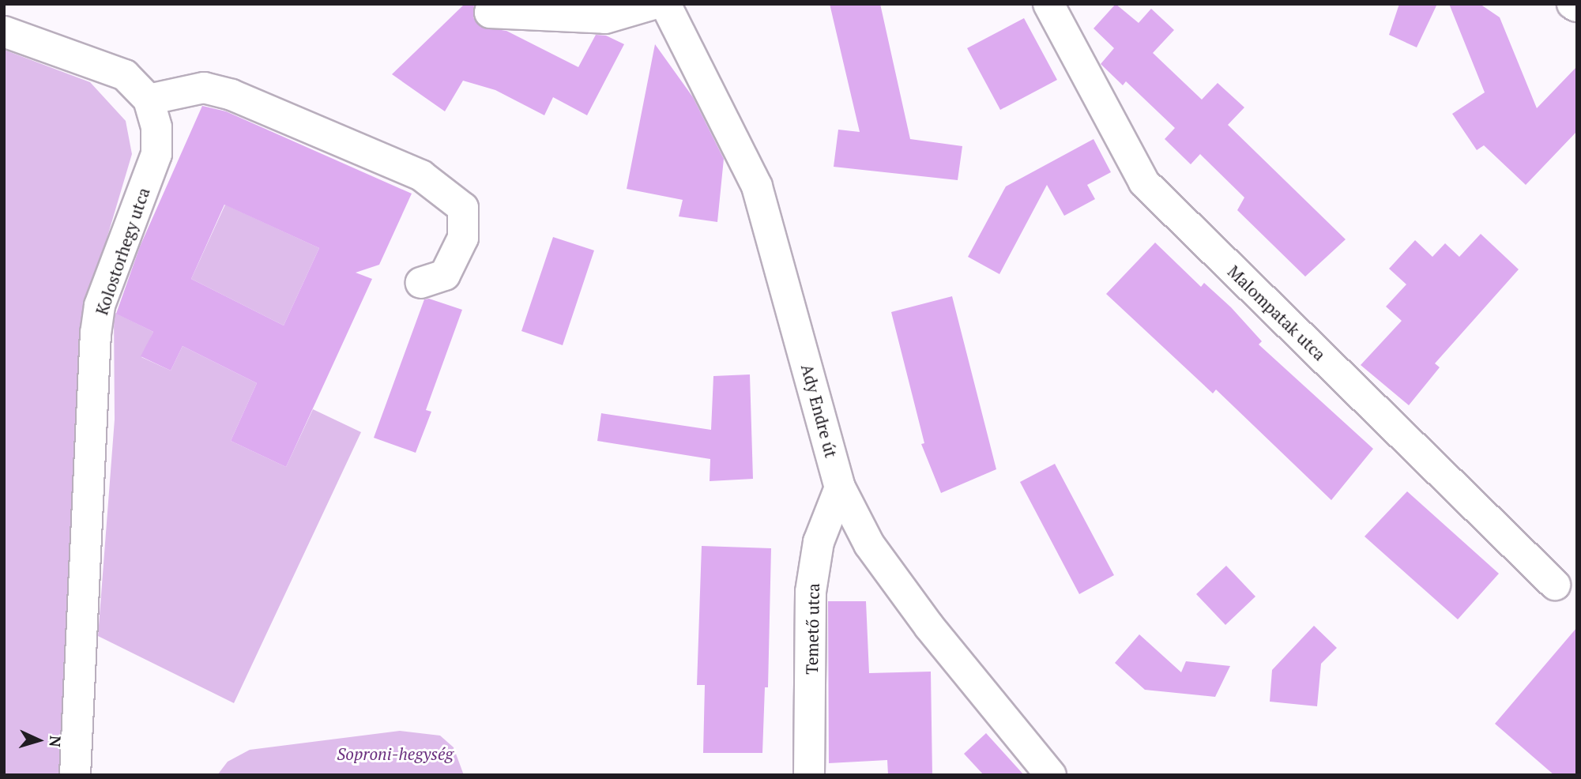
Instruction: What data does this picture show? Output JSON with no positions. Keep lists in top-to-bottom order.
{
  "streets": {
    "street": [
      "Kolostorhegy utca",
      "Malompatak utca",
      "Ady Endre út",
      "Temető utca"
    ]
  },
  "crossings": [
    ["Ady Endre út", "Temető utca"]
  ],
  "parks": ["Soproni-hegység"],
  "north": "right"
}
